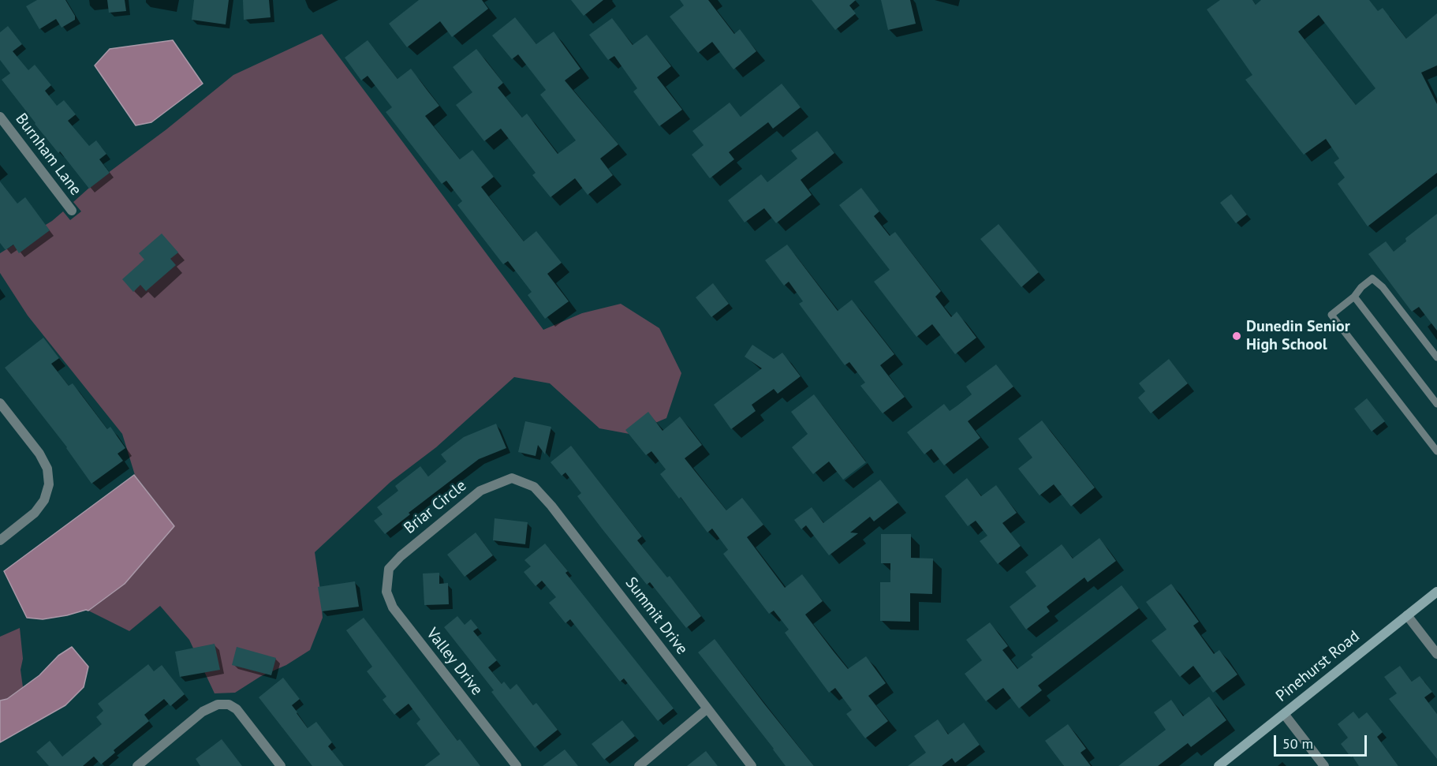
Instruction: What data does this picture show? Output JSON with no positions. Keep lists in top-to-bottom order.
{
  "streets": {
    "street": [
      "Burnham Lane",
      "Briar Circle",
      "Summit Drive",
      "Valley Drive",
      "Pinehurst Road"
    ]
  },
  "crossings": [
    ["Briar Circle", "Summit Drive"],
    ["Briar Circle", "Valley Drive"]
  ],
  "places": ["Dunedin Senior High School"],
  "scale_bar": "50 m"
}
